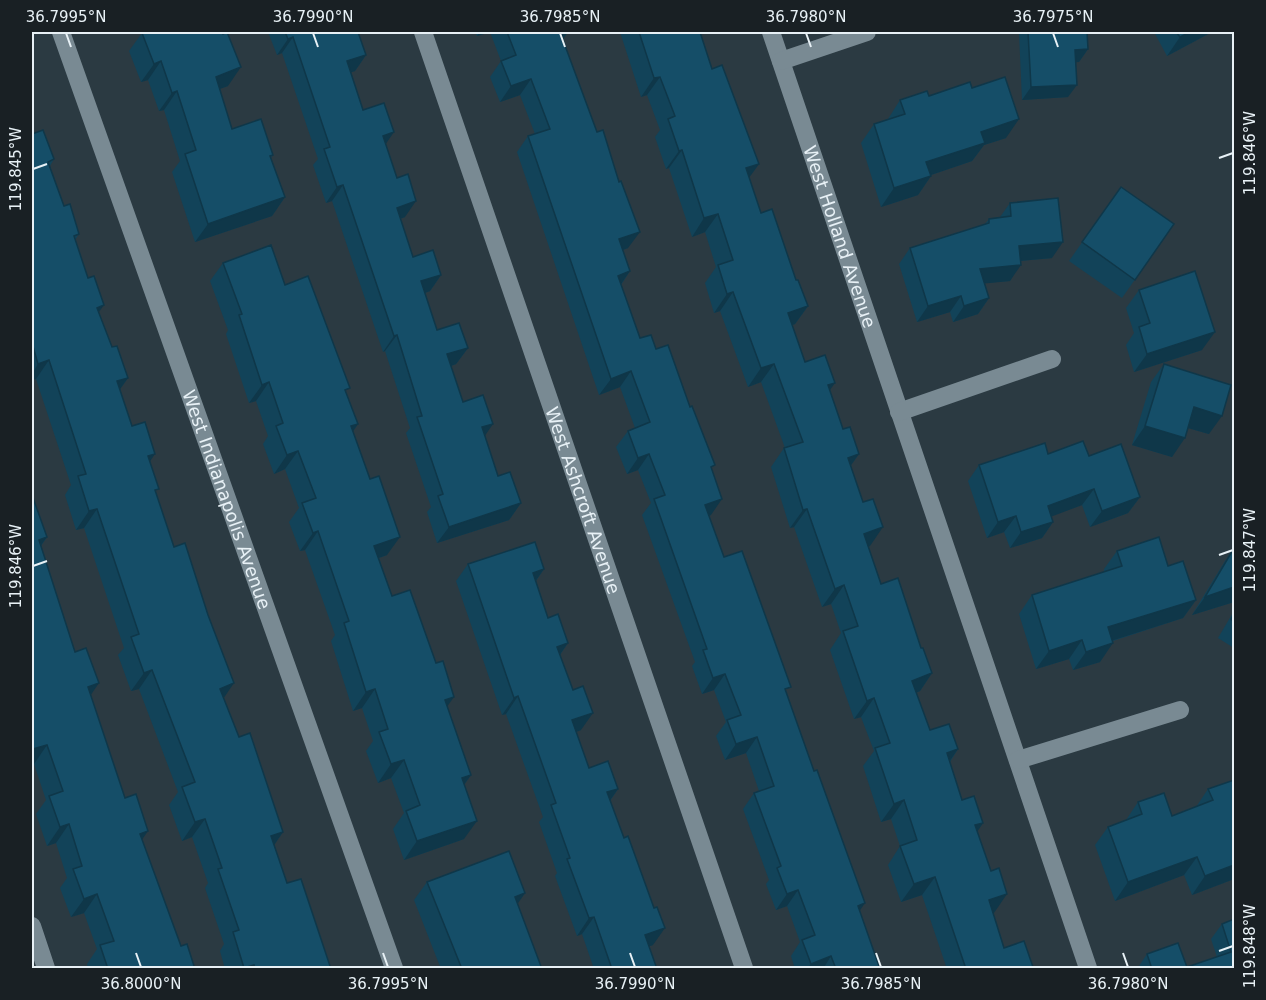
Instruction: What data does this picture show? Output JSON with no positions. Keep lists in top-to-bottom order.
{
  "streets": {
    "street": ["West Holland Avenue", "West Indianapolis Avenue", "West Ashcroft Avenue"]
  },
  "coordinates": [
    "36.7995°N",
    "36.7990°N",
    "36.7985°N",
    "36.7980°N",
    "36.7975°N",
    "119.846°W",
    "119.845°W",
    "119.847°W",
    "119.848°W",
    "36.8000°N"
  ]
}
